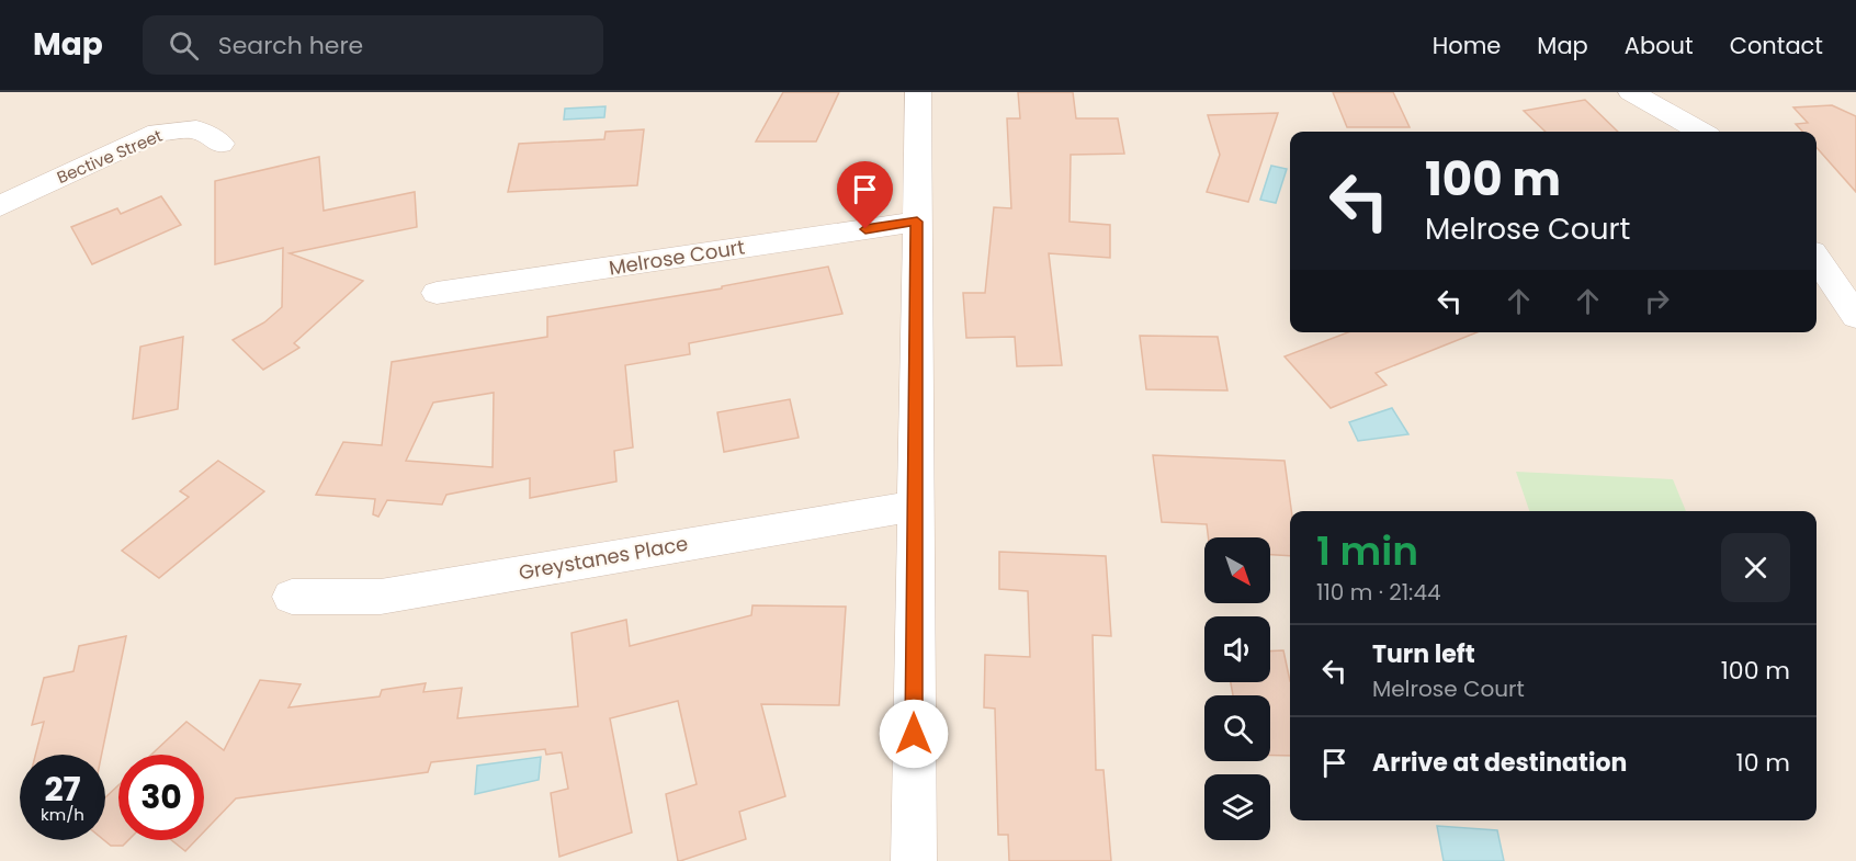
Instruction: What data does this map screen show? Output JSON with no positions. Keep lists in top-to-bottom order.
{
  "streets": {
    "street": ["Bective Street", "Melrose Court", "Greystanes Place"]
  },
  "north": "bottom right",
  "page": {
    "header": "Map",
    "search": "Search here",
    "nav": [
      "Home",
      "Map",
      "About",
      "Contact"
    ],
    "turn": ["100 m", "Melrose Court"],
    "heading": ["1 min", "110 m · 21:44"],
    "list": [
      {
        "name": "Turn left",
        "note": "Melrose Court",
        "value": "100 m"
      },
      {
        "name": "Arrive at destination",
        "value": "10 m"
      }
    ],
    "speed": "27 km/h",
    "limit": "30"
  }
}
